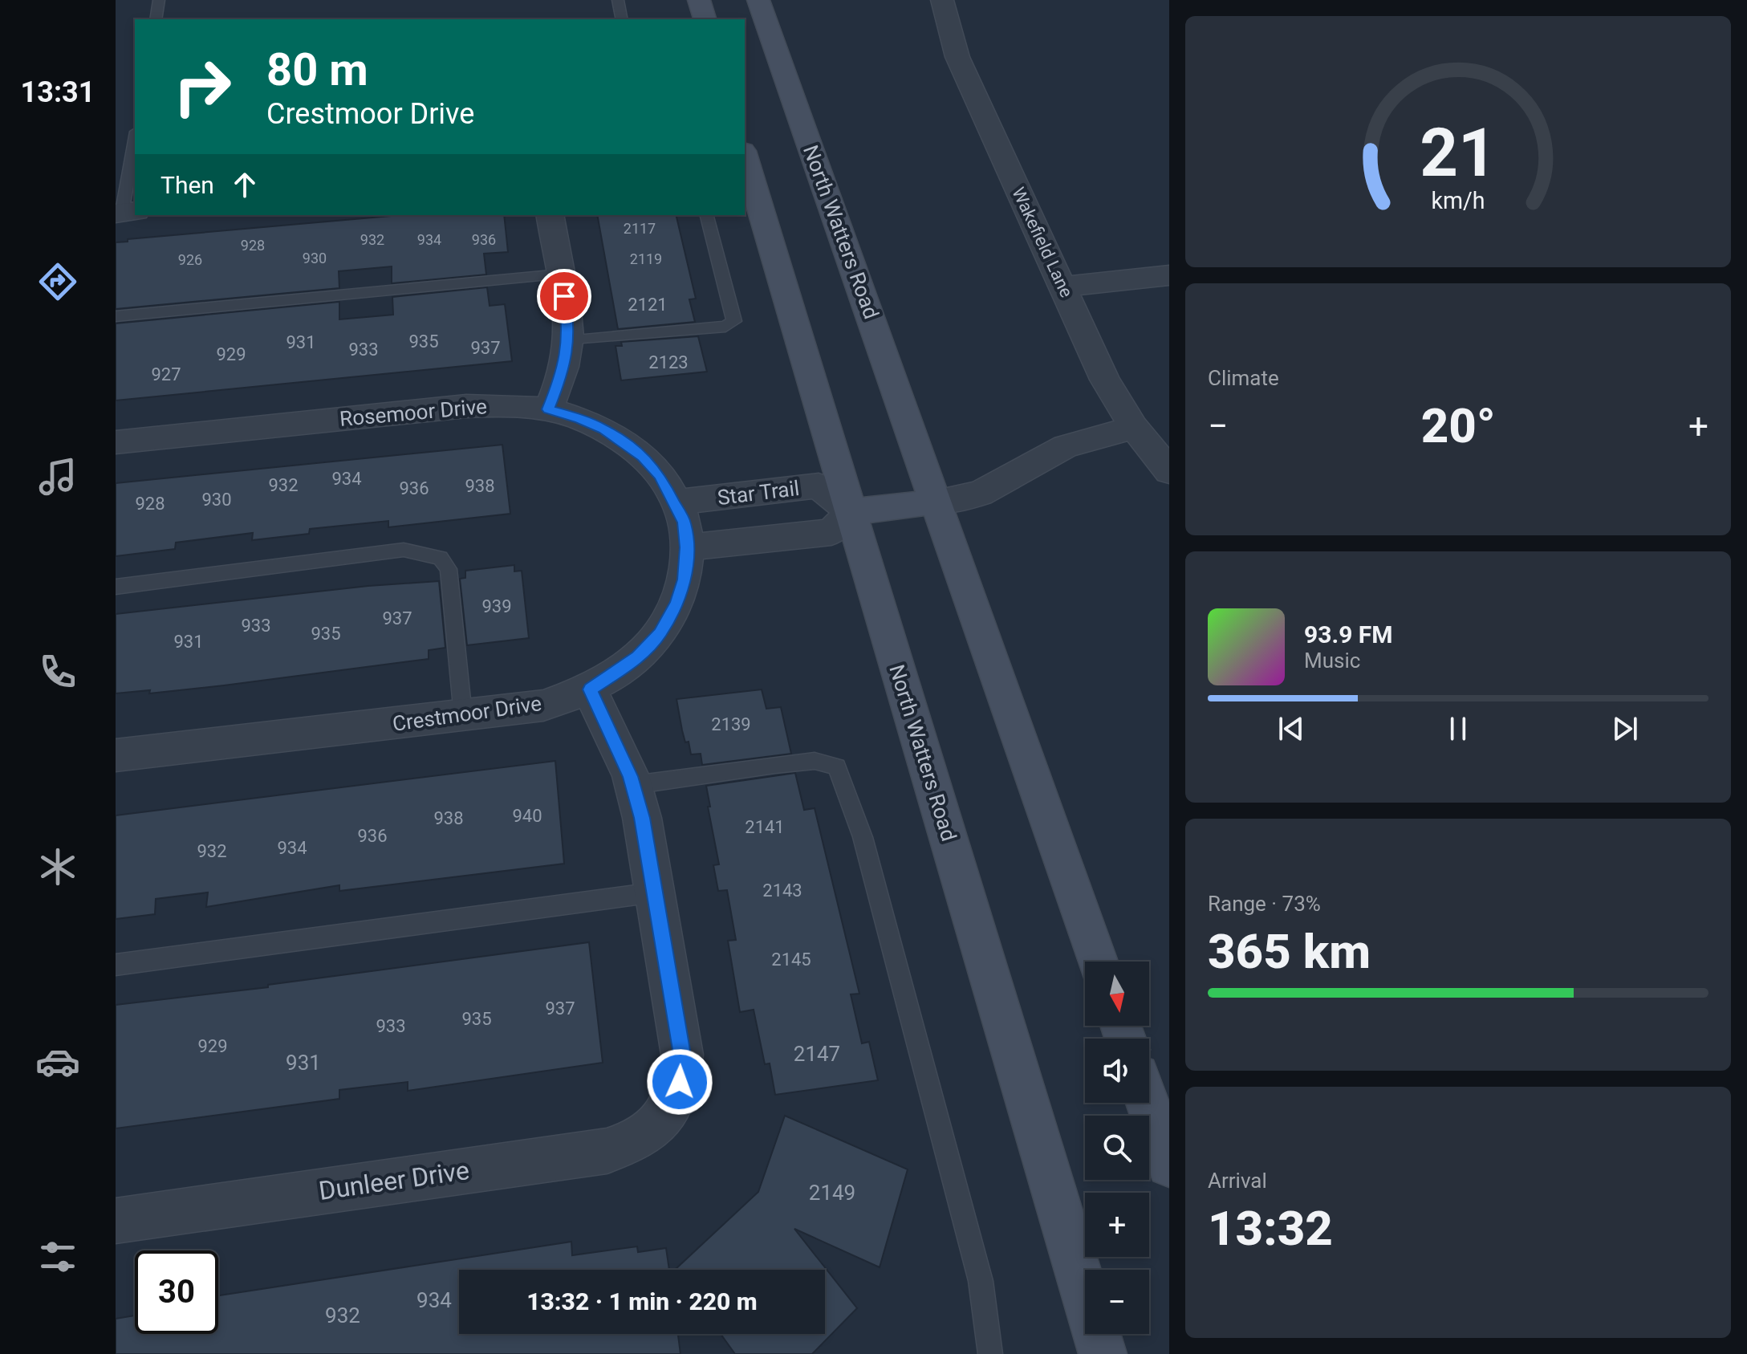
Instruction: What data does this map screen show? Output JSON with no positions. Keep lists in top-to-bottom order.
{
  "streets": {
    "main road": ["North Watters Road"],
    "street": [
      "Wakefield Lane",
      "Rosemoor Drive",
      "Star Trail",
      "Crestmoor Drive",
      "Dunleer Drive"
    ]
  },
  "crossings": [
    ["North Watters Road", "Star Trail"],
    ["Rosemoor Drive", "Star Trail"],
    ["Rosemoor Drive", "Crestmoor Drive"],
    ["Star Trail", "Crestmoor Drive"],
    ["Crestmoor Drive", "Dunleer Drive"]
  ],
  "house_numbers": [
    "2117",
    "932",
    "934",
    "936",
    "928",
    "930",
    "2119",
    "926",
    "2121",
    "935",
    "931",
    "937",
    "933",
    "929",
    "2123",
    "927",
    "934",
    "932",
    "938",
    "936",
    "930",
    "928",
    "939",
    "937",
    "933",
    "935",
    "931",
    "2139",
    "940",
    "938",
    "2141",
    "936",
    "934",
    "932",
    "2143",
    "2145",
    "937",
    "935",
    "933",
    "929",
    "2147",
    "931",
    "2149",
    "934",
    "932"
  ],
  "north": "bottom",
  "page": {
    "tabs": "13:31",
    "turn": ["80 m", "Crestmoor Drive"],
    "then": "Then",
    "tile": [
      "Climate",
      ["Range · 73%", "365 km"],
      ["Arrival", "13:32"]
    ],
    "heat": ["−", "20°", "+"],
    "song": ["93.9 FM", "Music"],
    "map_buttons": ["+", "−"],
    "limit": "30",
    "trip": "13:32 · 1 min · 220 m",
    "gauge": ["21", "km/h"]
  }
}
